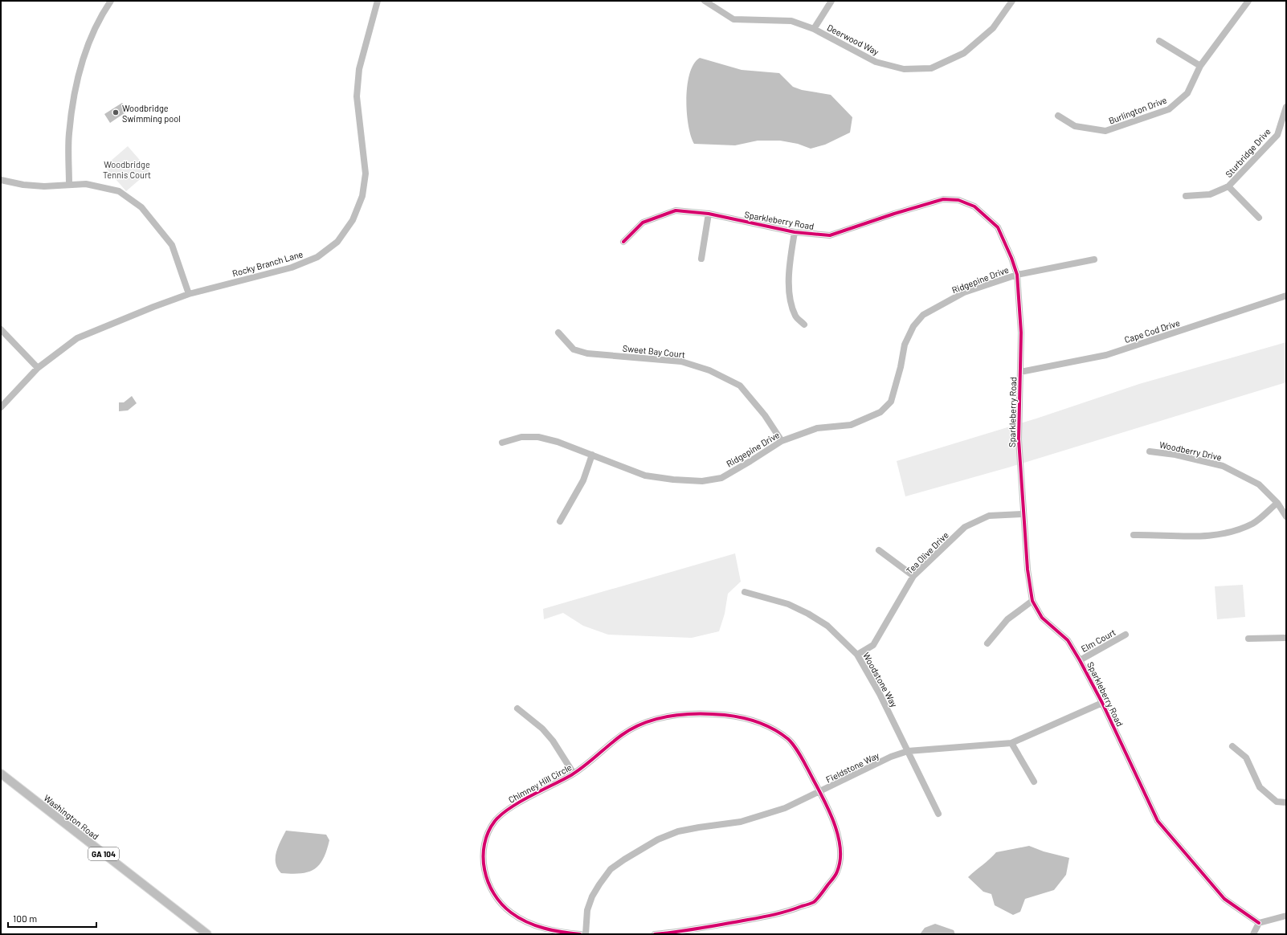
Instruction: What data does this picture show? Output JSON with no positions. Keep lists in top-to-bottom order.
{
  "streets": {
    "main road": ["Washington Road", "GA 104"],
    "street": [
      "Deerwood Way",
      "Burlington Drive",
      "Sturbridge Drive",
      "Sparkleberry Road",
      "Rocky Branch Lane",
      "Ridgepine Drive",
      "Cape Cod Drive",
      "Sweet Bay Court",
      "Woodberry Drive",
      "Tea Olive Drive",
      "Elm Court",
      "Woodstone Way",
      "Fieldstone Way",
      "Chimney Hill Circle"
    ]
  },
  "crossings": [
    ["Sparkleberry Road", "Ridgepine Drive"],
    ["Sparkleberry Road", "Cape Cod Drive"],
    ["Sparkleberry Road", "Tea Olive Drive"],
    ["Sparkleberry Road", "Elm Court"],
    ["Sparkleberry Road", "Fieldstone Way"],
    ["Ridgepine Drive", "Sweet Bay Court"],
    ["Tea Olive Drive", "Woodstone Way"],
    ["Woodstone Way", "Fieldstone Way"],
    ["Fieldstone Way", "Chimney Hill Circle"]
  ],
  "parks": ["Woodbridge Tennis Court"],
  "places": ["Woodbridge Swimming pool"],
  "scale_bar": "100 m"
}
